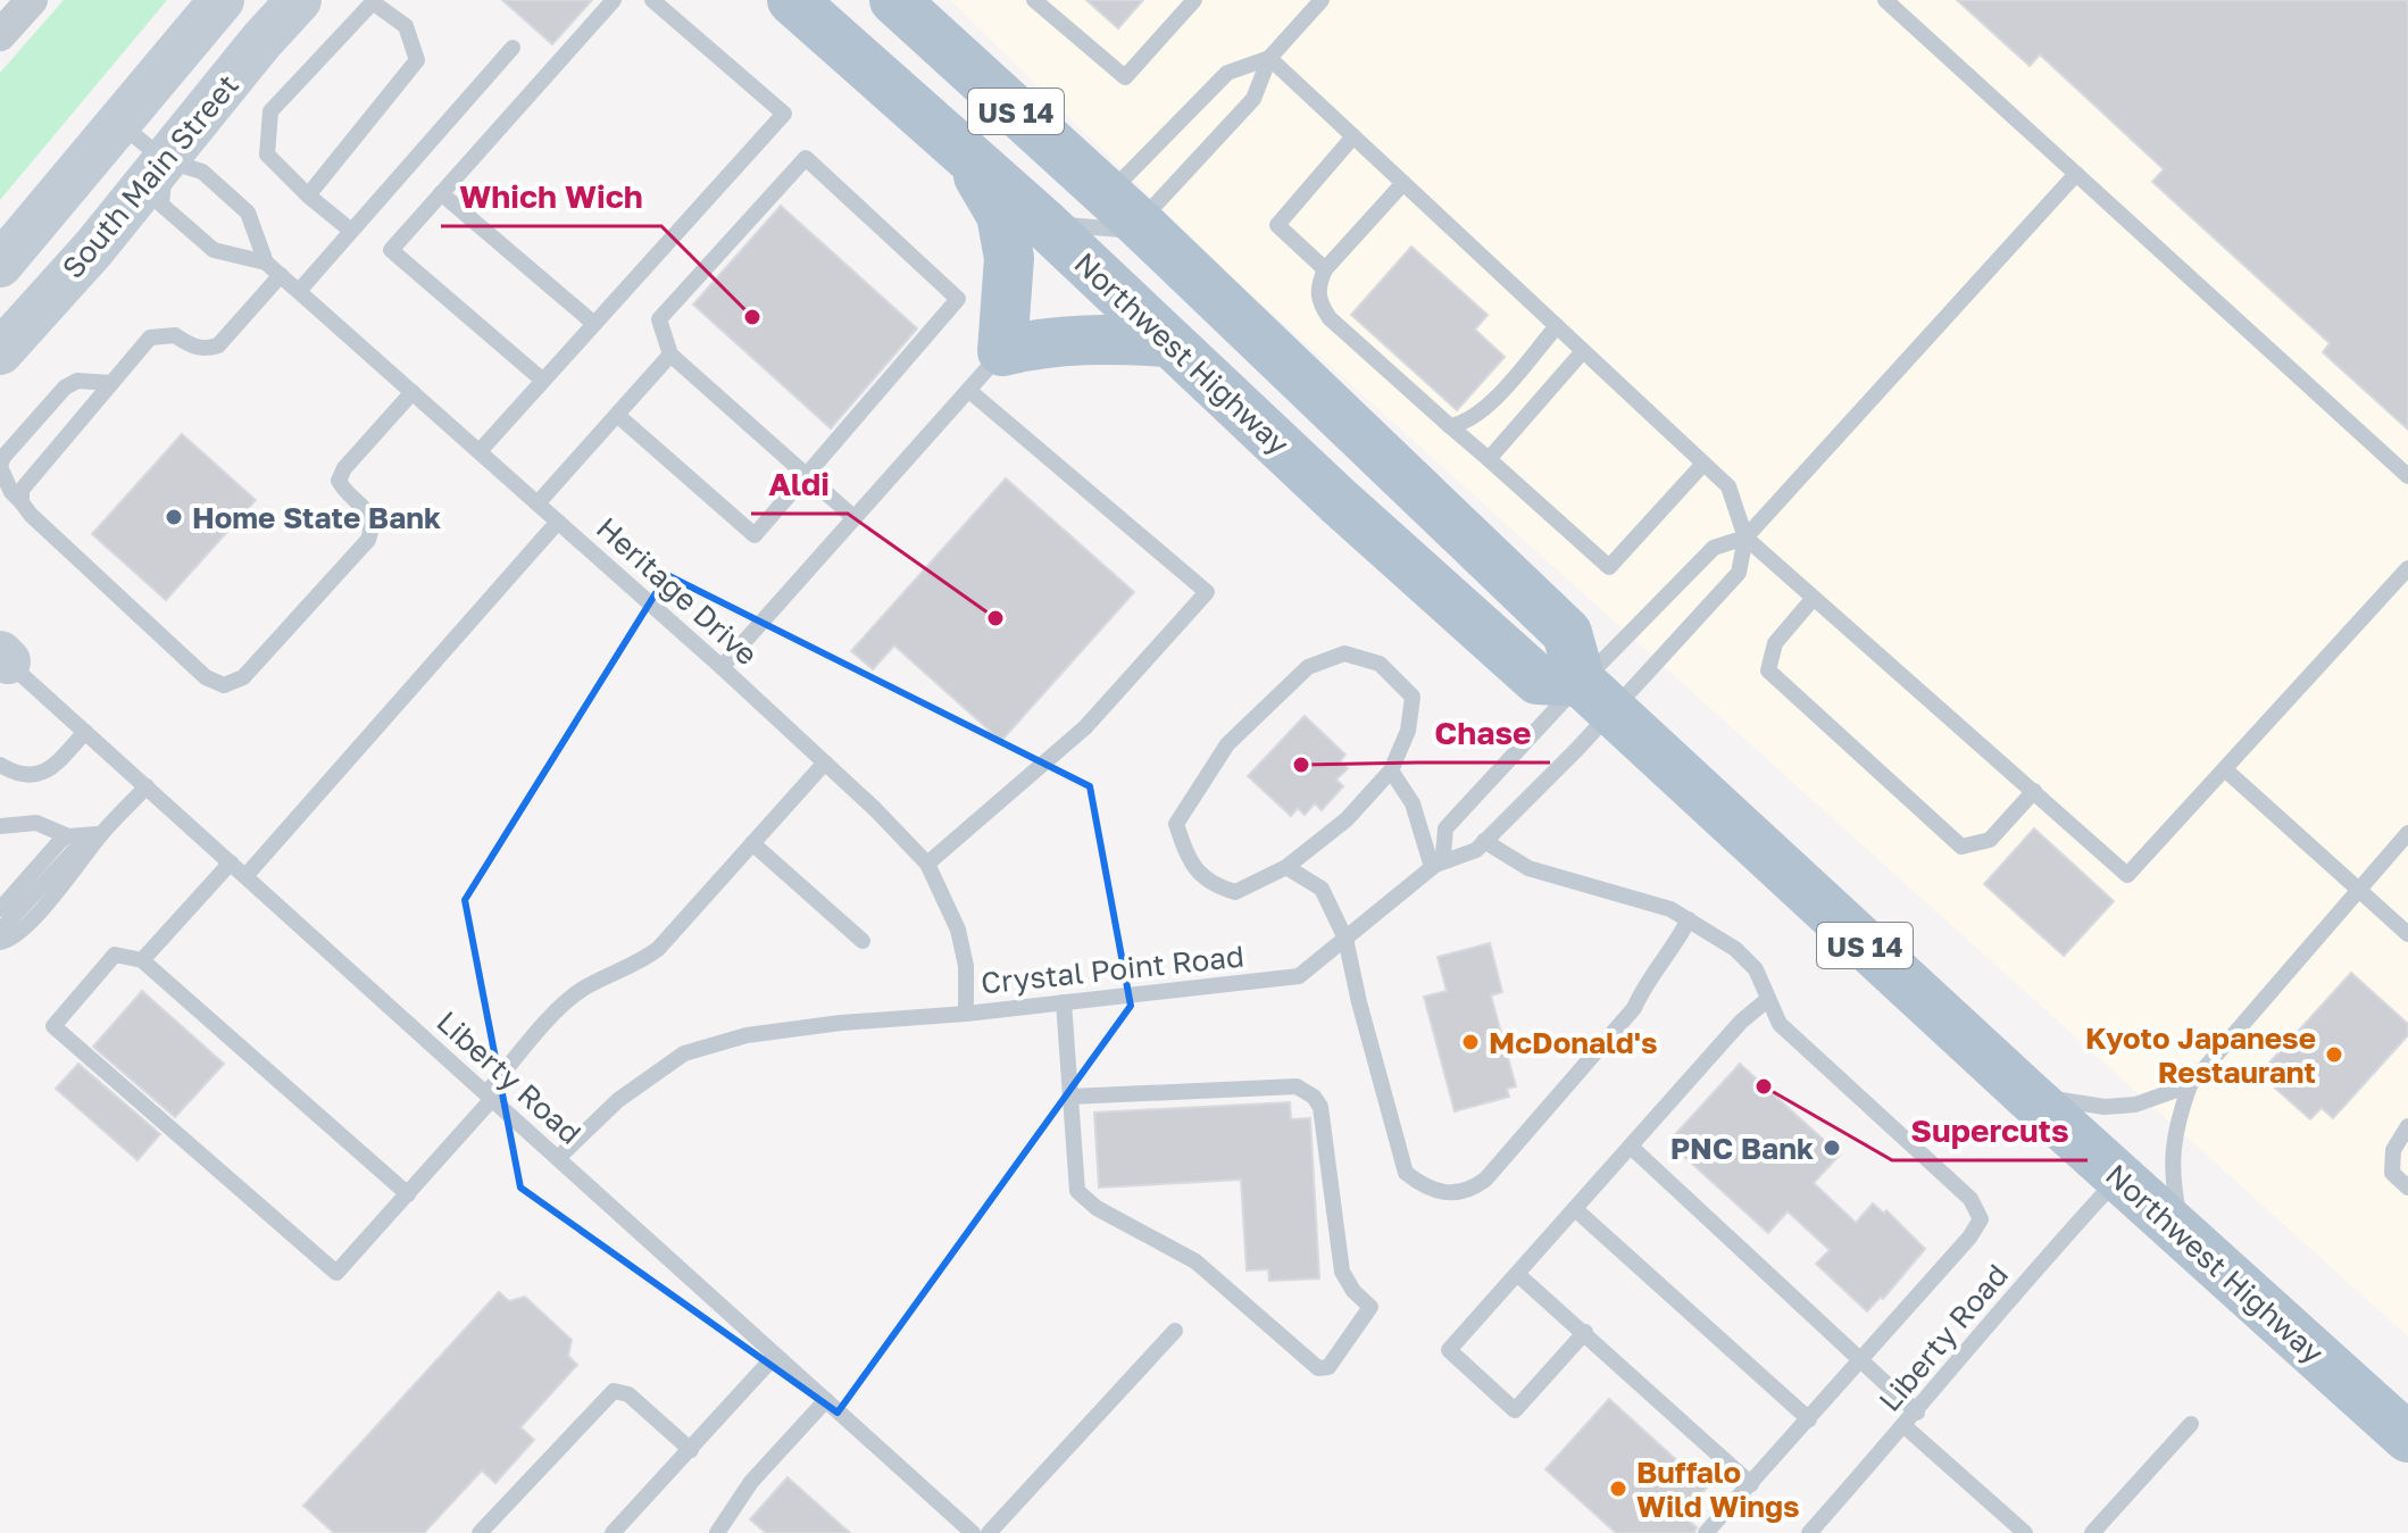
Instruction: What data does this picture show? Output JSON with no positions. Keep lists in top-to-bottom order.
{
  "streets": {
    "main road": ["US 14", "Northwest Highway"],
    "street": ["South Main Street"],
    "lane": ["Heritage Drive", "Crystal Point Road", "Liberty Road"]
  },
  "crossings": [
    ["South Main Street", "Heritage Drive"],
    ["Northwest Highway", "Liberty Road"],
    ["Heritage Drive", "Crystal Point Road"],
    ["Crystal Point Road", "Liberty Road"]
  ],
  "places": [
    "Which Wich",
    "Home State Bank",
    "Aldi",
    "Chase",
    "McDonald's",
    "Kyoto Japanese Restaurant",
    "Supercuts",
    "PNC Bank",
    "Buffalo Wild Wings"
  ]
}
